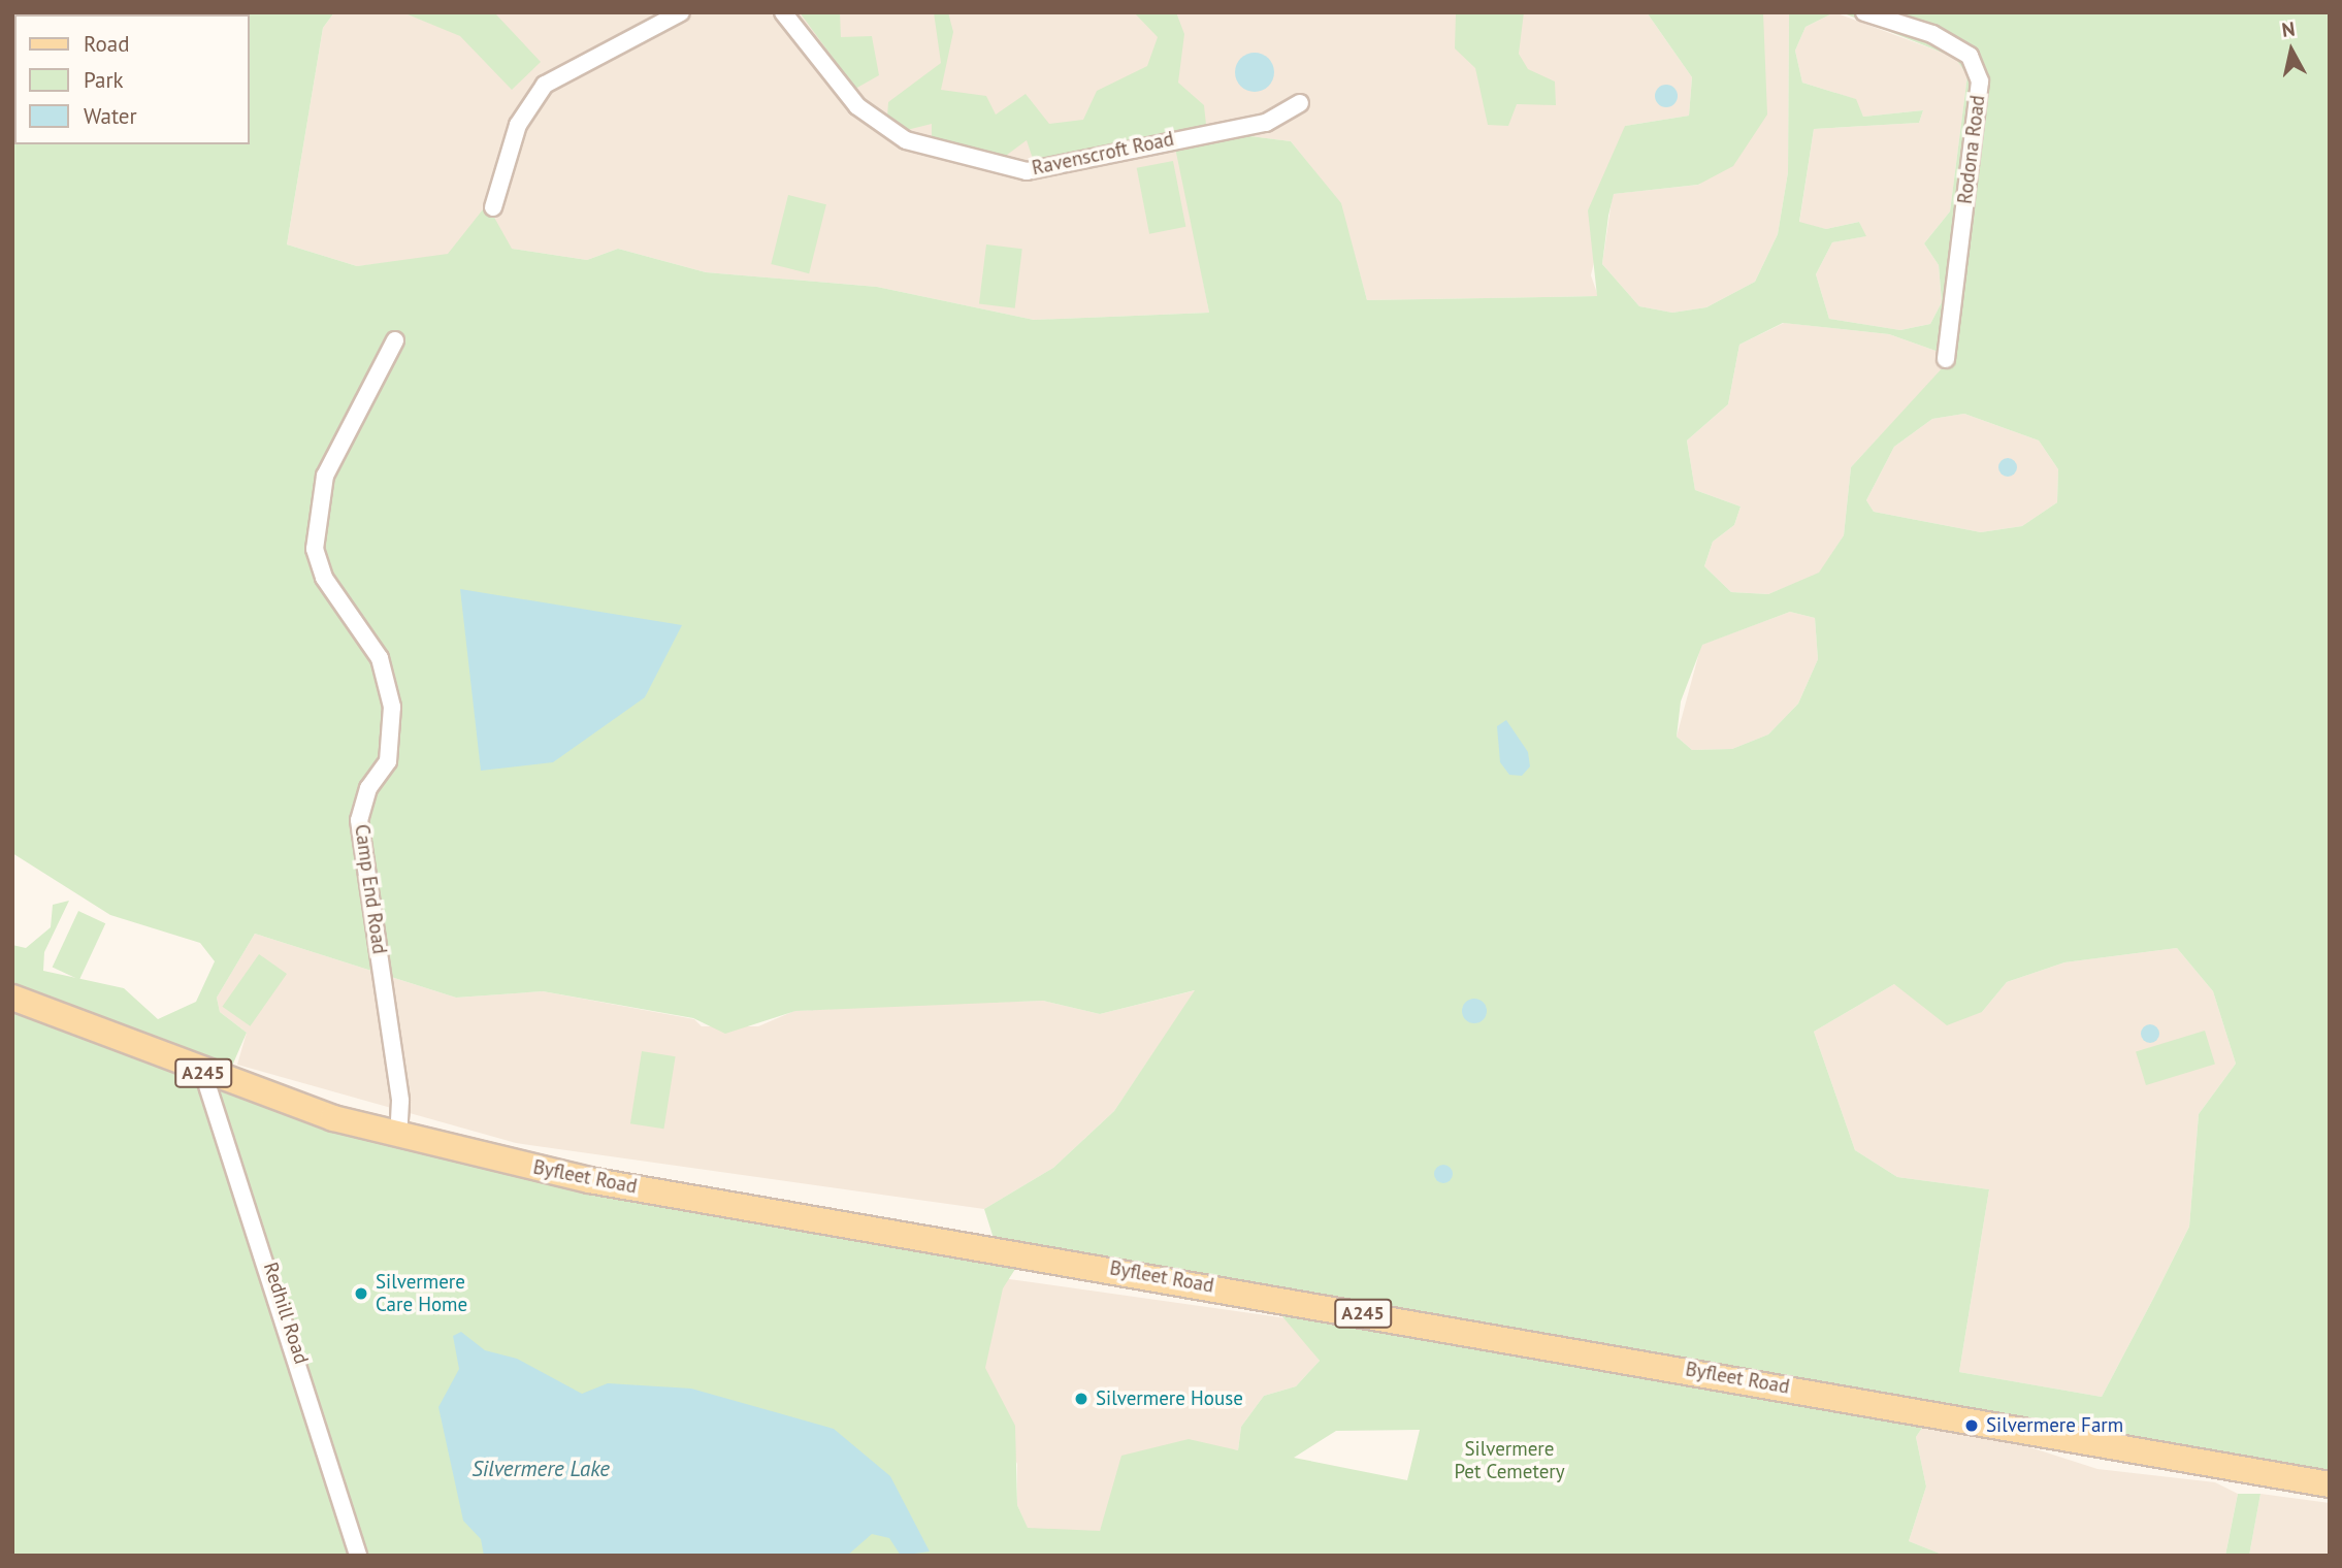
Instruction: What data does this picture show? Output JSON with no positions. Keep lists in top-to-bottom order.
{
  "streets": {
    "main road": ["A245", "Byfleet Road"],
    "street": [
      "Rodona Road",
      "Ravenscroft Road",
      "Camp End Road",
      "Redhill Road"
    ]
  },
  "crossings": [
    ["Camp End Road", "Byfleet Road"],
    ["Byfleet Road", "Redhill Road"]
  ],
  "water": ["Silvermere Lake"],
  "parks": ["Silvermere Pet Cemetery"],
  "places": ["Silvermere Care Home", "Silvermere House", "Silvermere Farm"],
  "legend": ["Road", "Park", "Water"],
  "north": "top"
}
